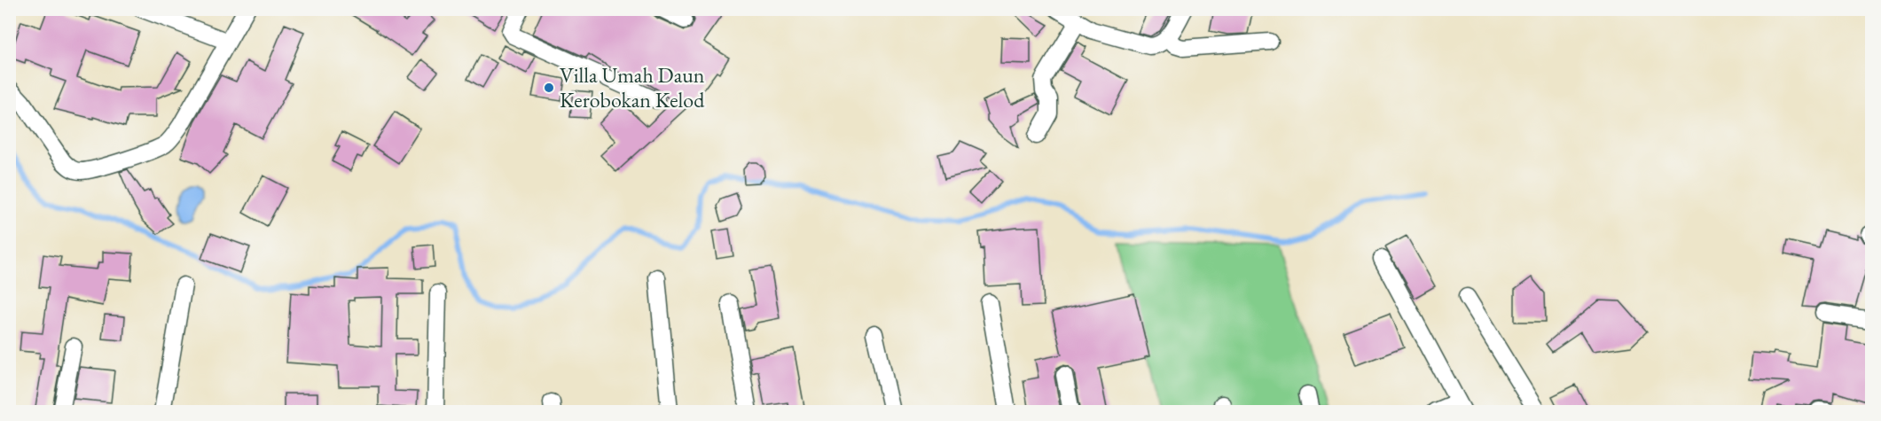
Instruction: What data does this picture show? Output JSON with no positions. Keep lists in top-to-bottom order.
{
  "places": ["Villa Umah Daun Kerobokan Kelod"]
}
